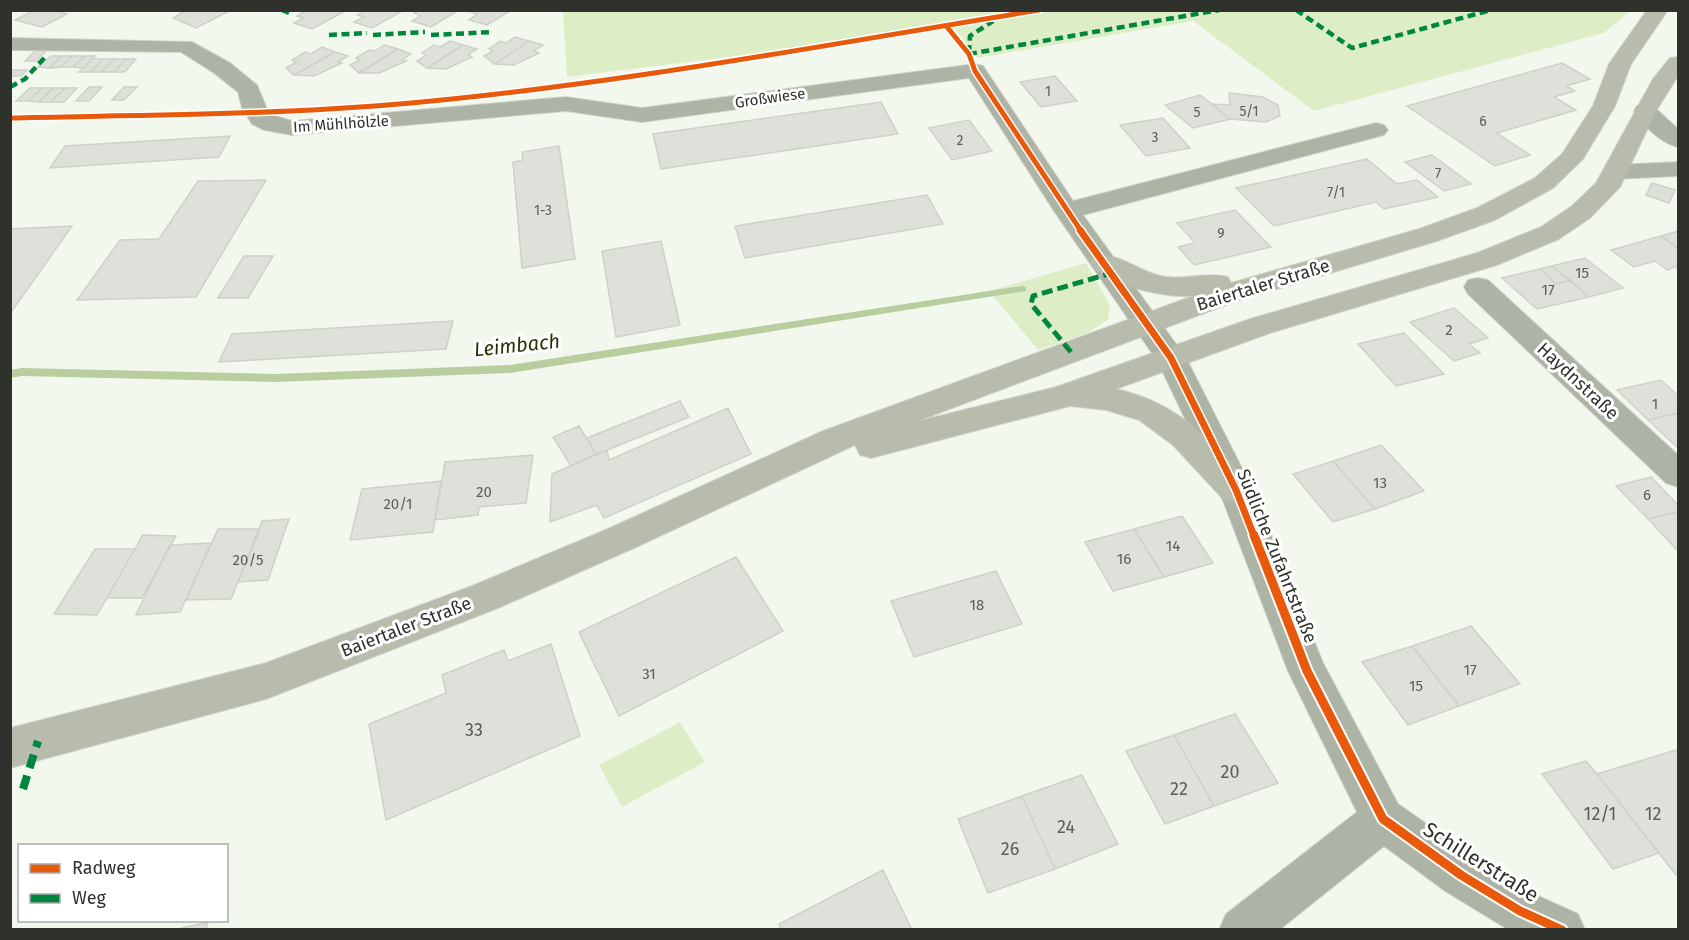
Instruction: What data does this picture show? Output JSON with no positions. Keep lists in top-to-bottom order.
{
  "streets": {
    "main road": ["Baiertaler Straße"],
    "street": [
      "Großwiese",
      "Im Mühlhölzle",
      "Haydnstraße",
      "Südliche Zufahrtstraße",
      "Schillerstraße"
    ]
  },
  "crossings": [
    ["Großwiese", "Im Mühlhölzle"],
    ["Großwiese", "Südliche Zufahrtstraße"],
    ["Baiertaler Straße", "Südliche Zufahrtstraße"],
    ["Südliche Zufahrtstraße", "Schillerstraße"]
  ],
  "water": ["Leimbach"],
  "house_numbers": [
    "1",
    "5/1",
    "5",
    "6",
    "3",
    "2",
    "7",
    "7/1",
    "1-3",
    "9",
    "15",
    "17",
    "2",
    "1",
    "13",
    "20",
    "6",
    "20/1",
    "14",
    "16",
    "20/5",
    "18",
    "17",
    "31",
    "15",
    "33",
    "20",
    "22",
    "12/1",
    "12",
    "24",
    "26"
  ],
  "legend": ["Radweg", "Weg"]
}
